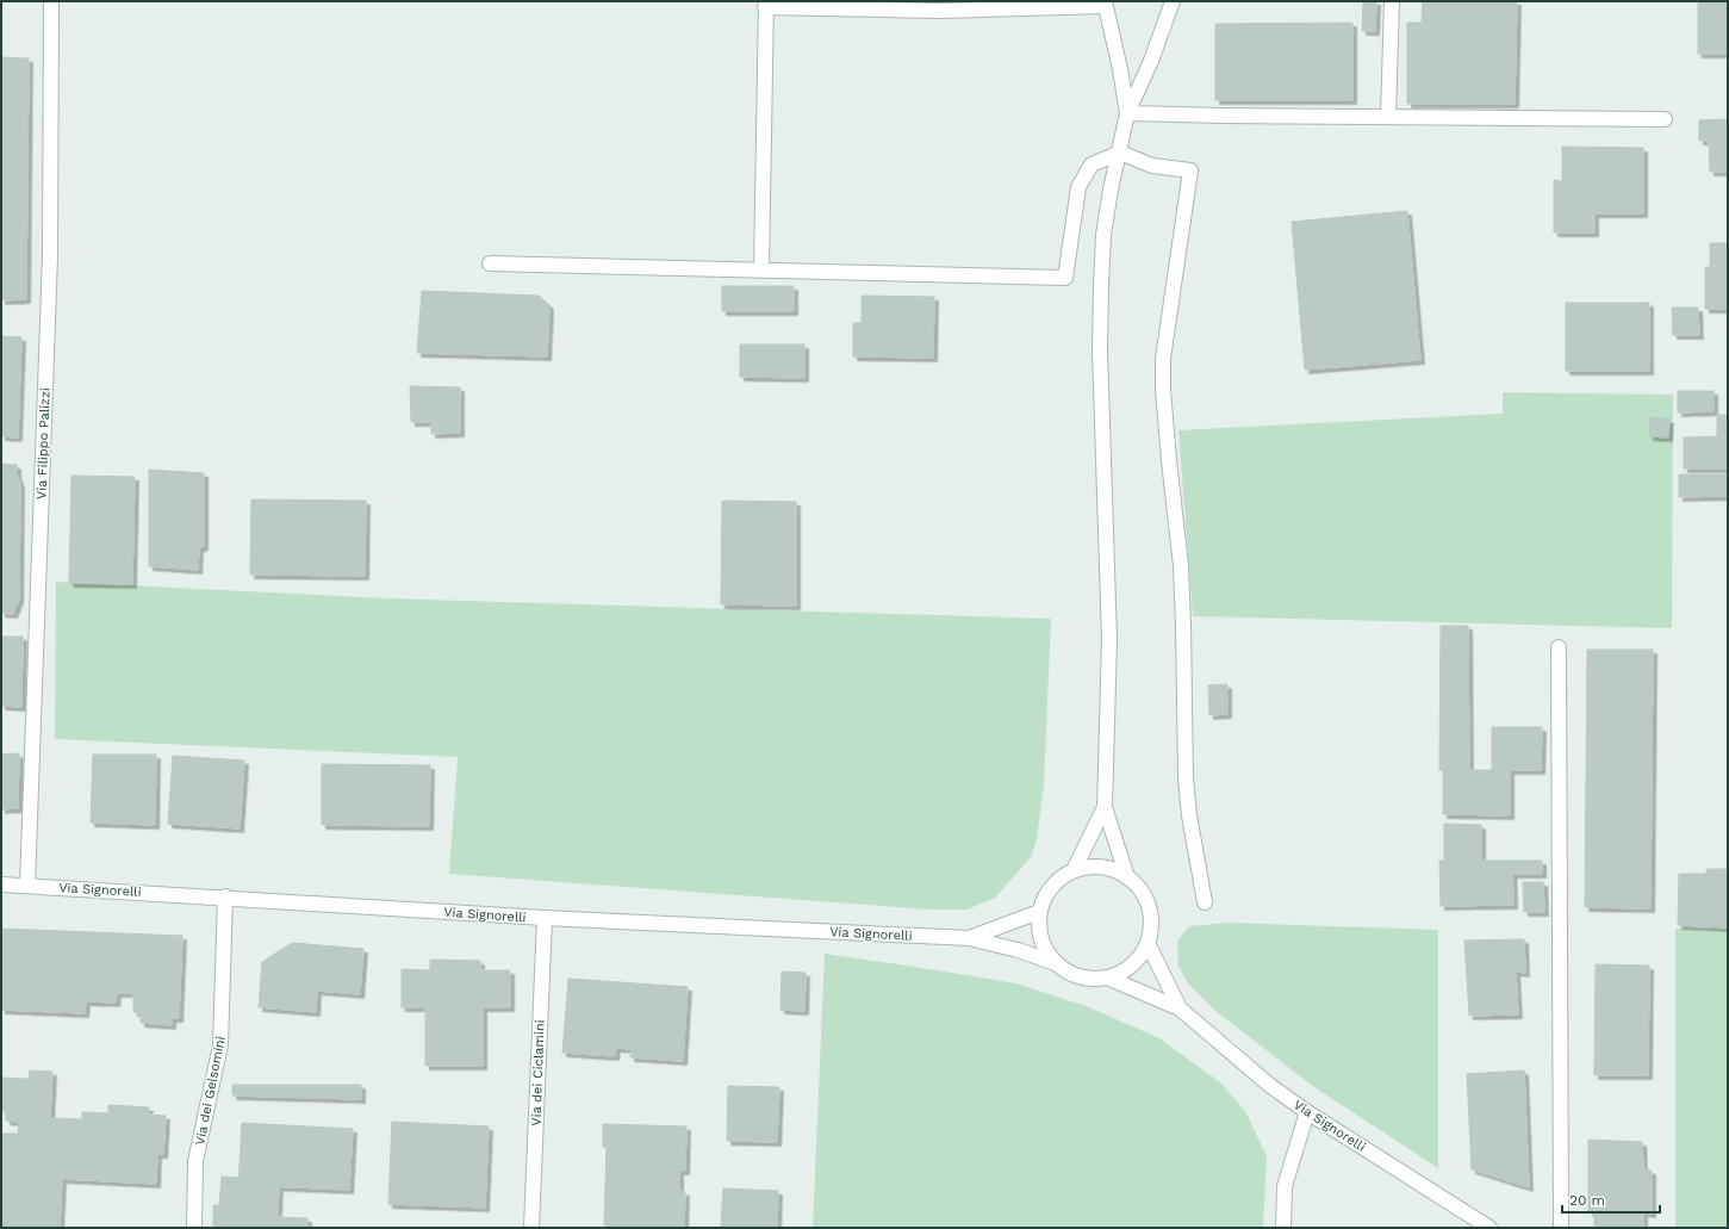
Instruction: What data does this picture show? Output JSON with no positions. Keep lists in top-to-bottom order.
{
  "streets": {
    "street": [
      "Via Filippo Palizzi",
      "Via Signorelli",
      "Via dei Ciclamini",
      "Via dei Gelsomini"
    ]
  },
  "crossings": [
    ["Via Filippo Palizzi", "Via Signorelli"],
    ["Via Signorelli", "Via dei Ciclamini"],
    ["Via Signorelli", "Via dei Gelsomini"]
  ],
  "scale_bar": "20 m"
}
